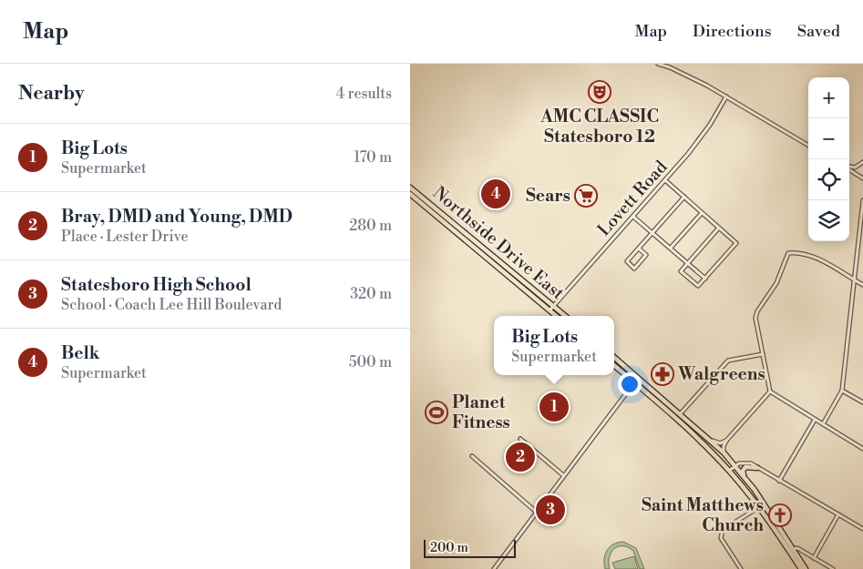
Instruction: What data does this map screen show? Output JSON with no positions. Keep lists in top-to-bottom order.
{
  "streets": {
    "main road": ["Northside Drive East"],
    "street": ["Lovett Road"]
  },
  "crossings": [
    ["Lovett Road", "Northside Drive East"]
  ],
  "places": {
    "theatre": ["AMC CLASSIC Statesboro 12"],
    "supermarket": ["Sears"],
    "pharmacy": ["Walgreens"],
    "sports": ["Planet Fitness"],
    "church": ["Saint Matthews Church"]
  },
  "scale_bar": "200 m",
  "page": {
    "header": "Map",
    "nav": ["Map", "Directions", "Saved"],
    "heading": ["Nearby", "4 results"],
    "map_buttons": ["+", "−"],
    "list": [
      {
        "mark": "1",
        "name": "Big Lots",
        "note": "Supermarket",
        "value": "170 m"
      },
      {
        "mark": "2",
        "name": "Bray, DMD and Young, DMD",
        "note": "Place · Lester Drive",
        "value": "280 m"
      },
      {
        "mark": "3",
        "name": "Statesboro High School",
        "note": "School · Coach Lee Hill Boulevard",
        "value": "320 m"
      },
      {
        "mark": "4",
        "name": "Belk",
        "note": "Supermarket",
        "value": "500 m"
      }
    ],
    "pins": [
      "4",
      "1",
      "2",
      "3"
    ],
    "popup": ["Big Lots", "Supermarket"],
    "scale": "200 m"
  }
}
